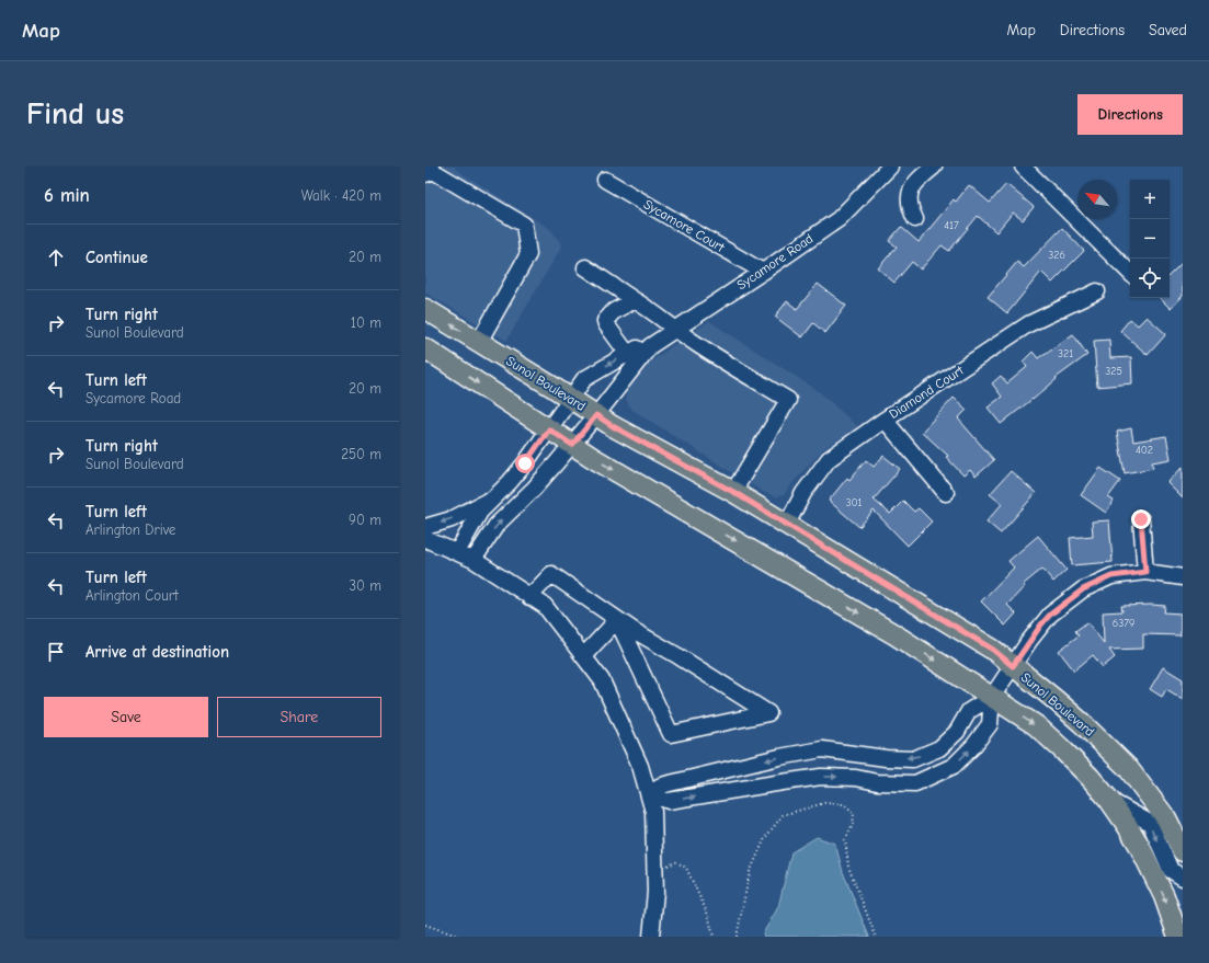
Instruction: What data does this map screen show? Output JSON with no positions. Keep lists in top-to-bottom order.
{
  "streets": {
    "main road": ["Sunol Boulevard"],
    "street": ["Sycamore Court", "Sycamore Road", "Diamond Court"]
  },
  "crossings": [
    ["Sycamore Court", "Sycamore Road"],
    ["Sycamore Road", "Sunol Boulevard"],
    ["Sunol Boulevard", "Diamond Court"]
  ],
  "house_numbers": [
    "417",
    "326",
    "321",
    "325",
    "402",
    "301",
    "6379"
  ],
  "north": "top left",
  "page": {
    "header": "Map",
    "nav": ["Map", "Directions", "Saved"],
    "buttons": [
      "Directions",
      ["Save", "Share"]
    ],
    "title": "Find us",
    "heading": ["6 min", "Walk · 420 m"],
    "map_buttons": ["+", "−"],
    "list": [
      ["Continue", "20 m"],
      ["Turn right", "Sunol Boulevard", "10 m"],
      ["Turn left", "Sycamore Road", "20 m"],
      ["Turn right", "Sunol Boulevard", "250 m"],
      ["Turn left", "Arlington Drive", "90 m"],
      ["Turn left", "Arlington Court", "30 m"],
      "Arrive at destination"
    ]
  }
}
